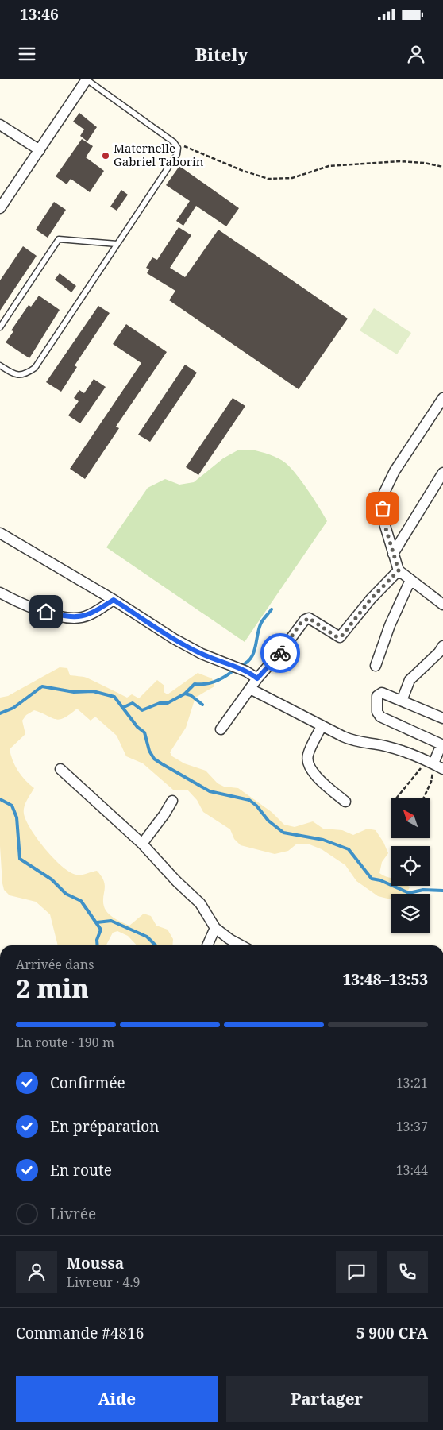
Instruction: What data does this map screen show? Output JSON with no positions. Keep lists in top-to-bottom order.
{
  "places": ["Maternelle Gabriel Taborin"],
  "north": "top left",
  "page": {
    "status": "13:46",
    "header": "Bitely",
    "heading": ["2 min", "Arrivée dans", "13:48–13:53"],
    "panel": [
      "Moussa",
      "Livreur · 4.9",
      "Commande #4816",
      "5 900 CFA"
    ],
    "bar": "En route · 190 m",
    "list": [
      ["Confirmée", "13:21"],
      ["En préparation", "13:37"],
      ["En route", "13:44"],
      "Livrée"
    ],
    "buttons": ["Aide", "Partager"]
  }
}
